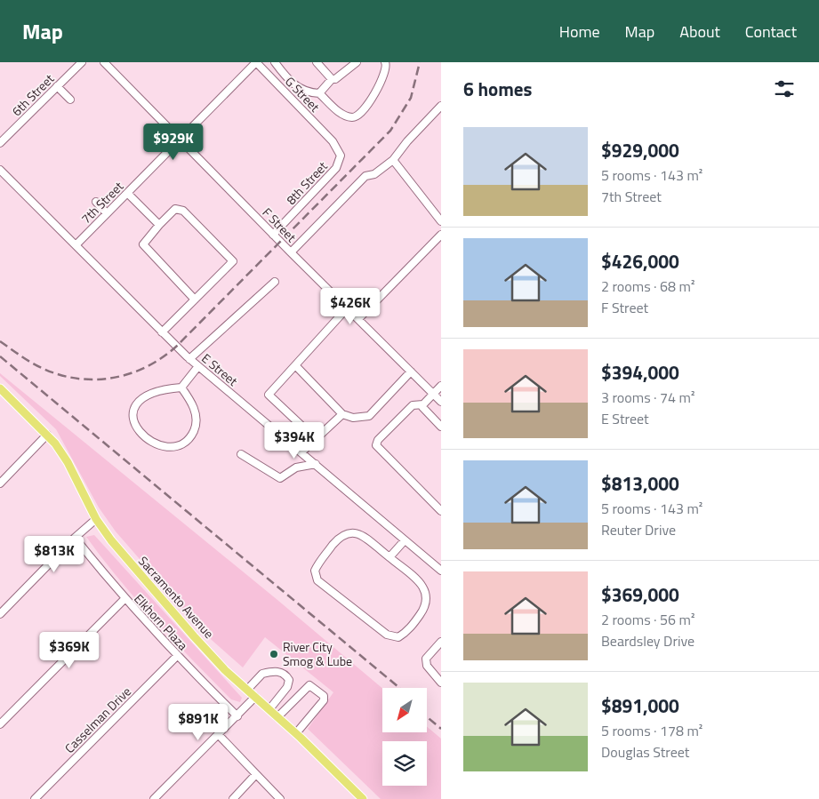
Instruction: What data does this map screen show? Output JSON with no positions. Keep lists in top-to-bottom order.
{
  "streets": {
    "main road": ["Sacramento Avenue"],
    "street": [
      "G Street",
      "6th Street",
      "8th Street",
      "7th Street",
      "F Street",
      "E Street",
      "Elkhorn Plaza",
      "Casselman Drive"
    ]
  },
  "crossings": [
    ["G Street", "8th Street"],
    ["G Street", "7th Street"],
    ["8th Street", "F Street"],
    ["7th Street", "F Street"],
    ["7th Street", "E Street"],
    ["Elkhorn Plaza", "Casselman Drive"]
  ],
  "places": ["River City Smog & Lube"],
  "north": "bottom left",
  "page": {
    "header": "Map",
    "nav": [
      "Home",
      "Map",
      "About",
      "Contact"
    ],
    "heading": "6 homes",
    "list": [
      {
        "name": "$929,000",
        "note": "5 rooms · 143 m² · 7th Street"
      },
      {
        "name": "$426,000",
        "note": "2 rooms · 68 m² · F Street"
      },
      {
        "name": "$394,000",
        "note": "3 rooms · 74 m² · E Street"
      },
      {
        "name": "$813,000",
        "note": "5 rooms · 143 m² · Reuter Drive"
      },
      {
        "name": "$369,000",
        "note": "2 rooms · 56 m² · Beardsley Drive"
      },
      {
        "name": "$891,000",
        "note": "5 rooms · 178 m² · Douglas Street"
      }
    ],
    "price": [
      "$929K",
      "$426K",
      "$394K",
      "$813K",
      "$369K",
      "$891K"
    ]
  }
}
